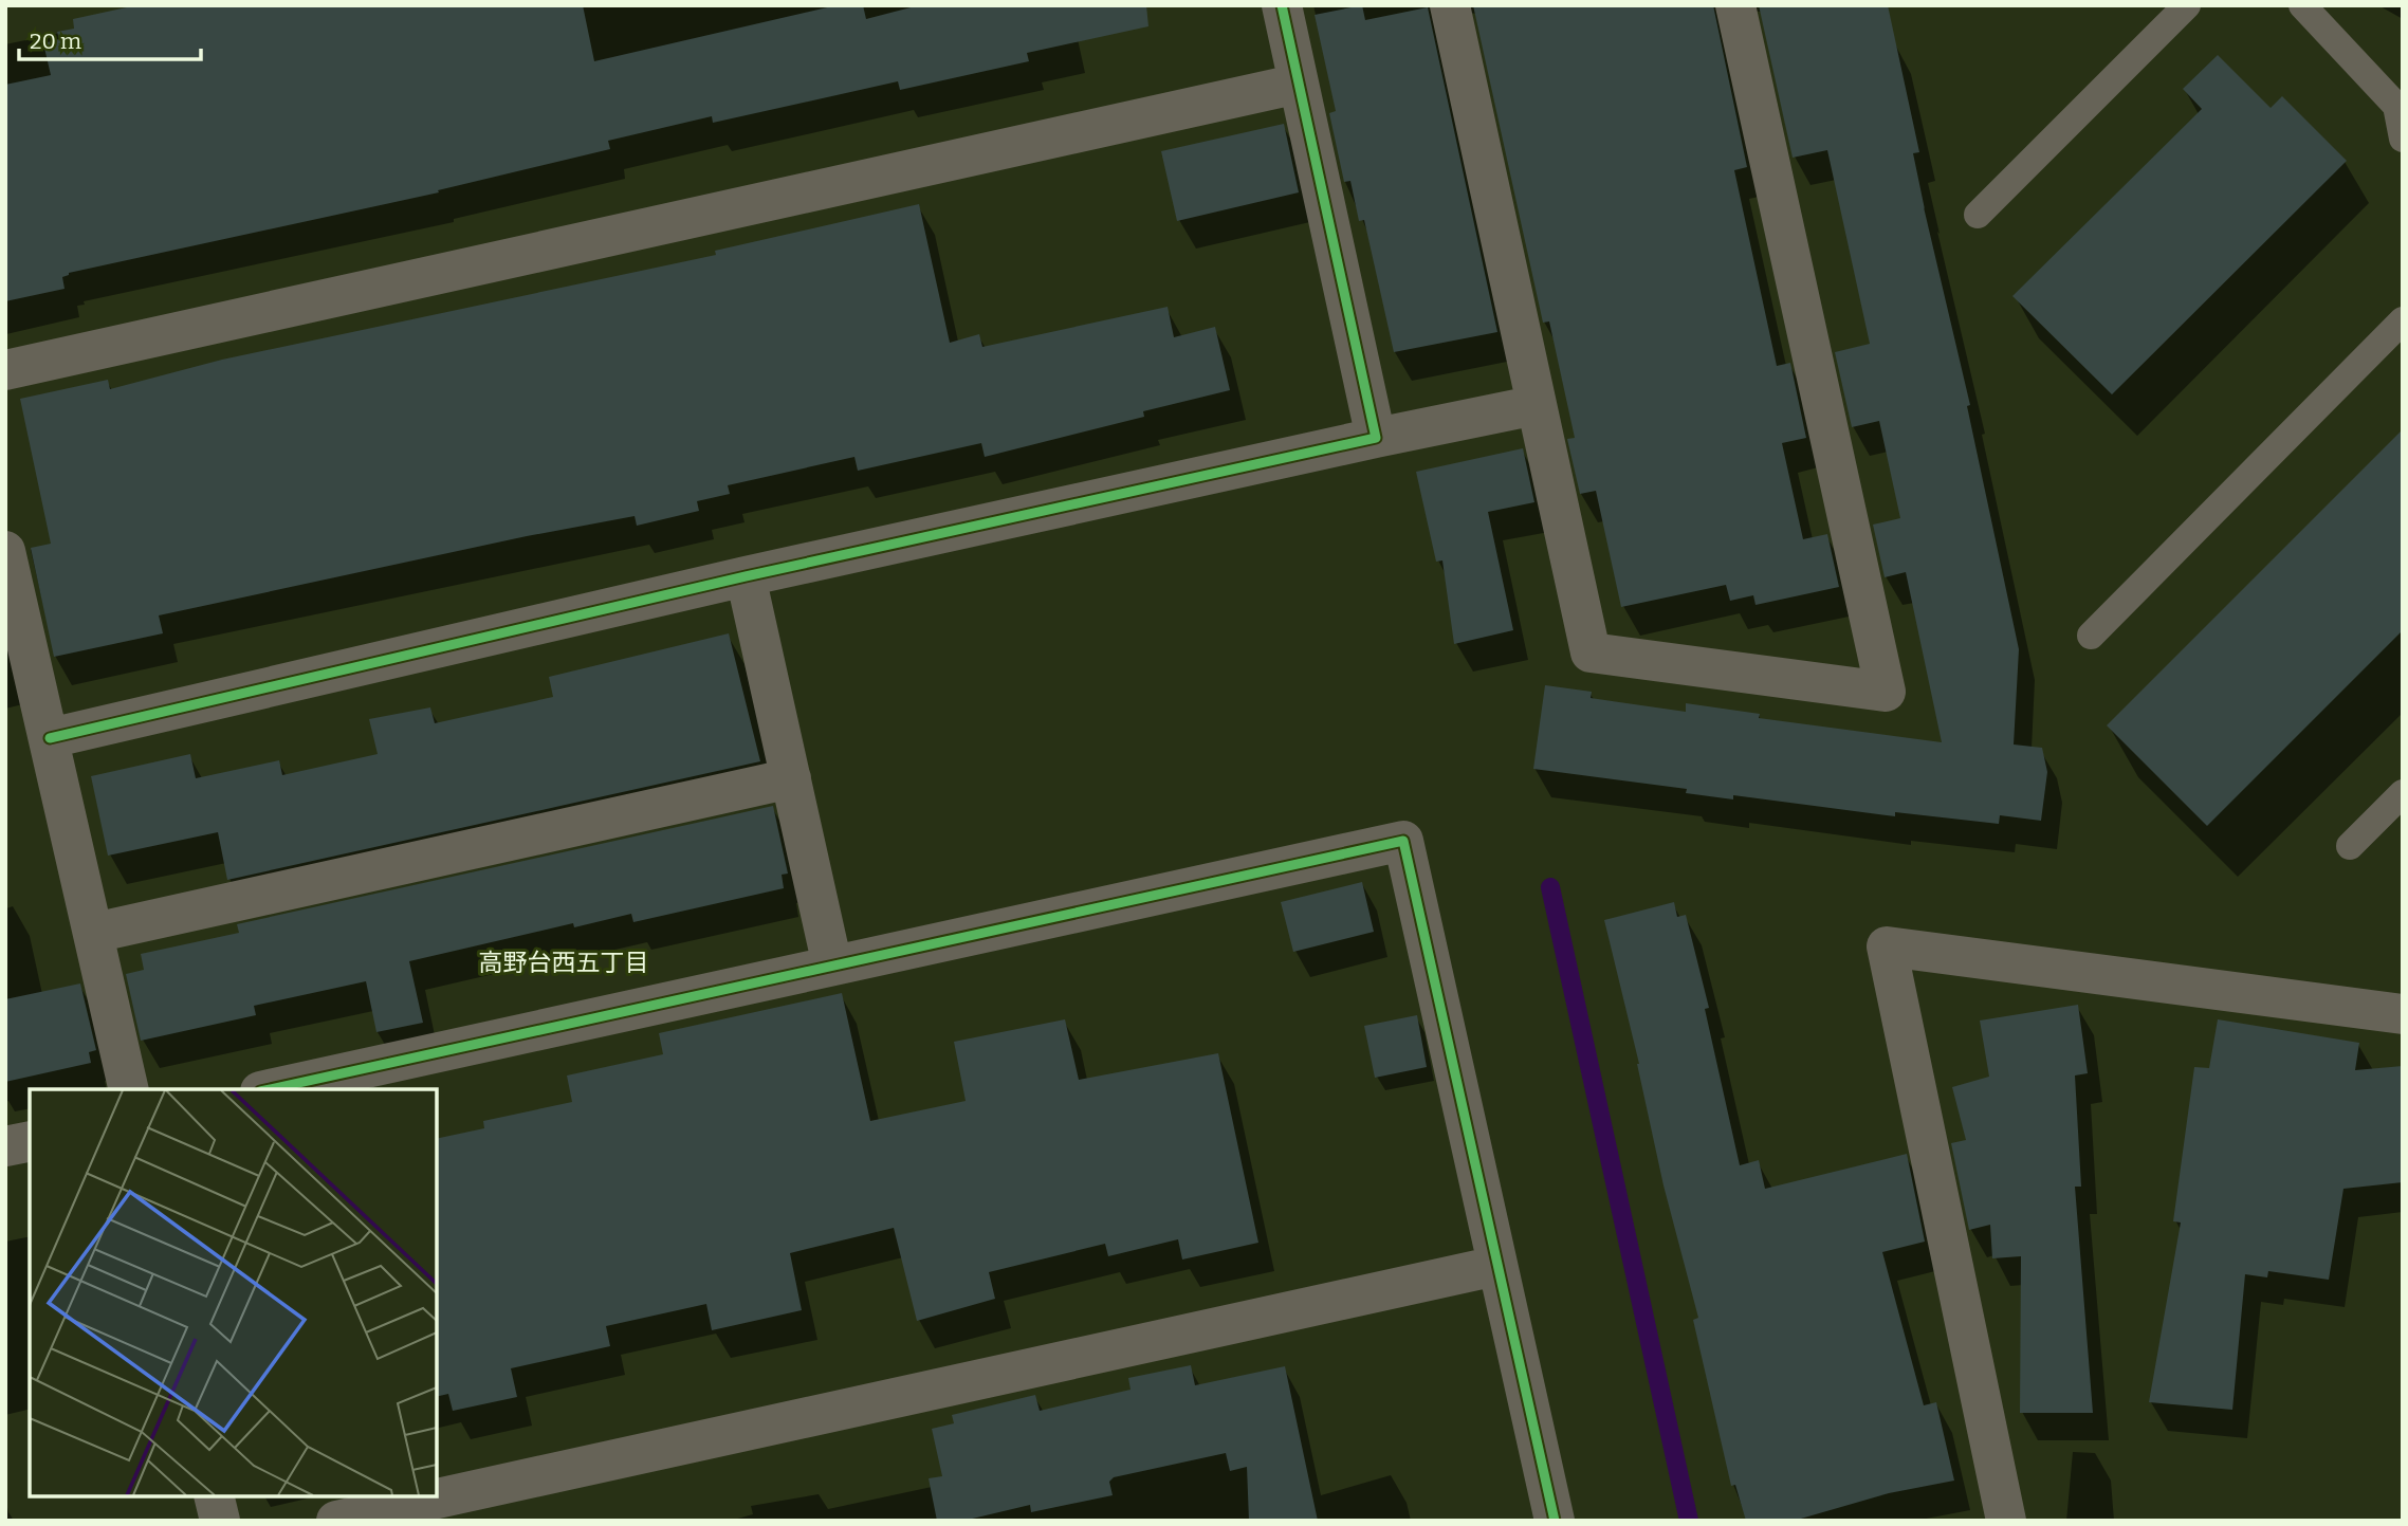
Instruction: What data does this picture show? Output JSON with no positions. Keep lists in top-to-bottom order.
{
  "districts": ["高野台西五丁目"],
  "scale_bar": "20 m"
}
